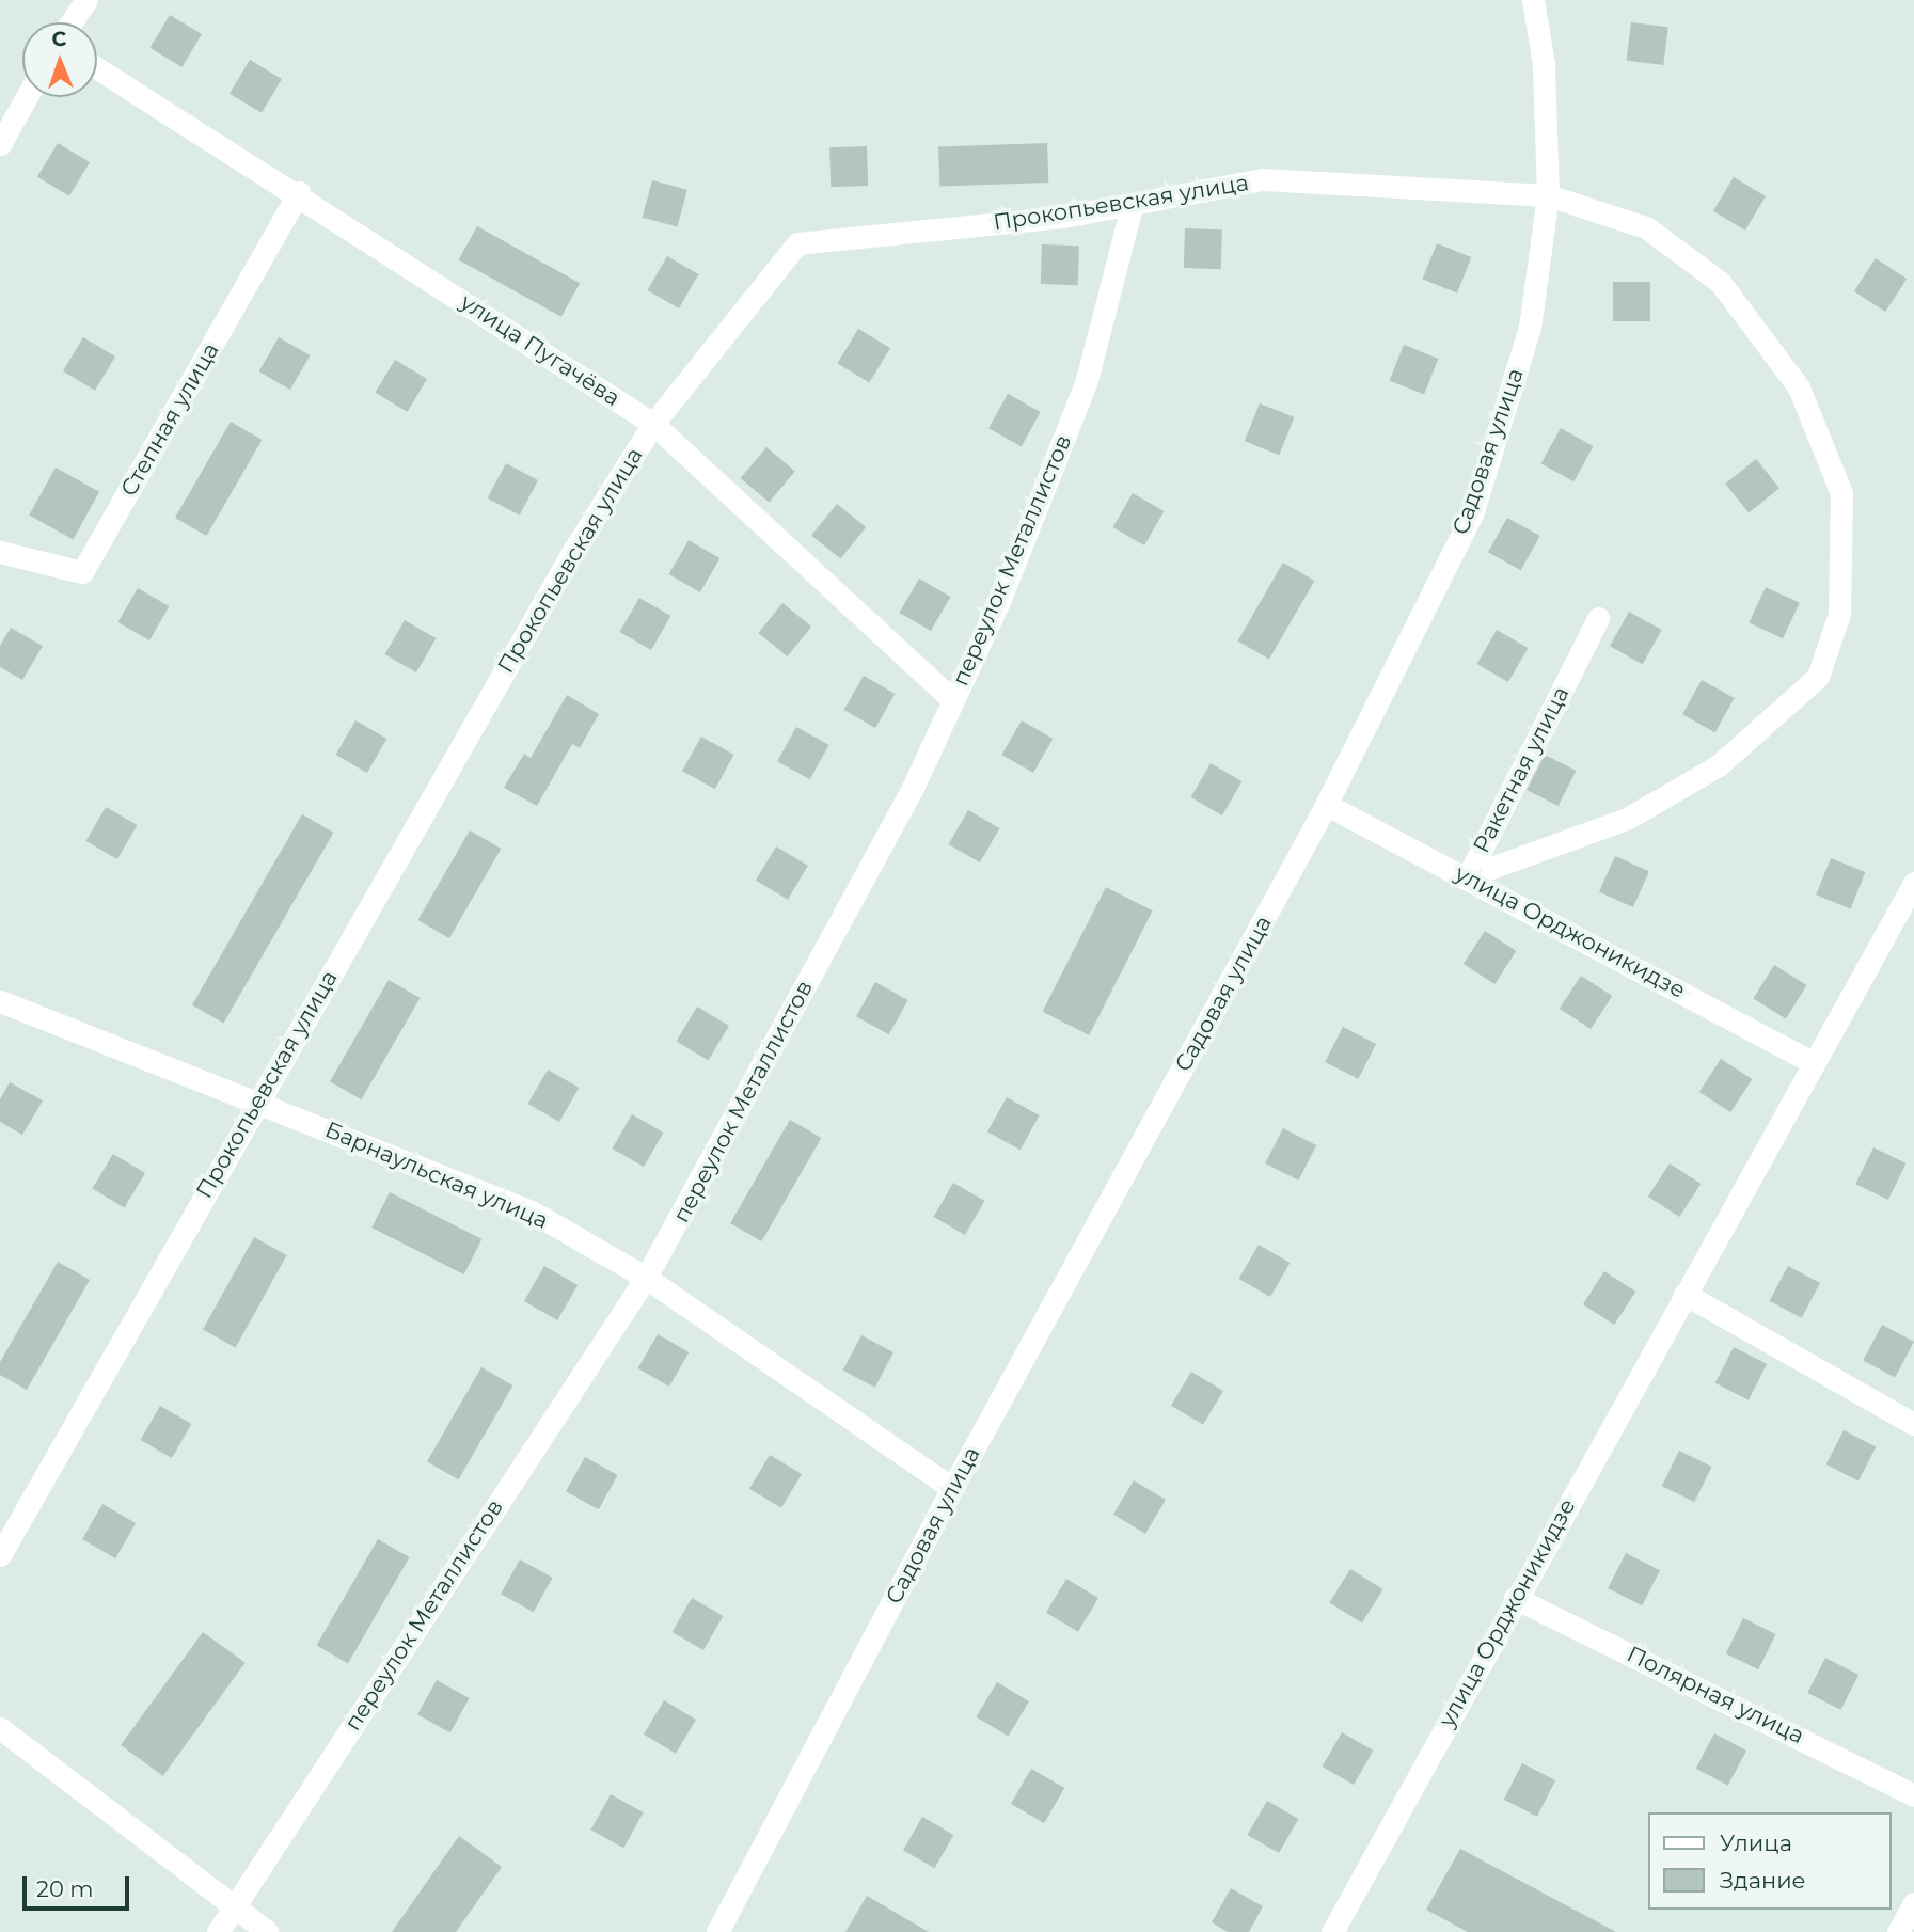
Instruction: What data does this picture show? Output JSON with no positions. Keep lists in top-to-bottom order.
{
  "streets": {
    "street": [
      "Прокопьевская улица",
      "улица Пугачёва",
      "Степная улица",
      "Садовая улица",
      "переулок Металлистов",
      "Ракетная улица",
      "улица Орджоникидзе",
      "Барнаульская улица",
      "Полярная улица"
    ]
  },
  "crossings": [
    ["Прокопьевская улица", "улица Пугачёва"],
    ["Прокопьевская улица", "Садовая улица"],
    ["Прокопьевская улица", "переулок Металлистов"],
    ["Прокопьевская улица", "Ракетная улица"],
    ["Прокопьевская улица", "Барнаульская улица"],
    ["улица Пугачёва", "Степная улица"],
    ["улица Пугачёва", "переулок Металлистов"],
    ["Садовая улица", "Ракетная улица"],
    ["Садовая улица", "улица Орджоникидзе"],
    ["Садовая улица", "Барнаульская улица"],
    ["переулок Металлистов", "Барнаульская улица"],
    ["Ракетная улица", "улица Орджоникидзе"],
    ["улица Орджоникидзе", "Полярная улица"]
  ],
  "legend": ["Улица", "Здание"],
  "scale_bar": "20 m",
  "north": "top"
}
